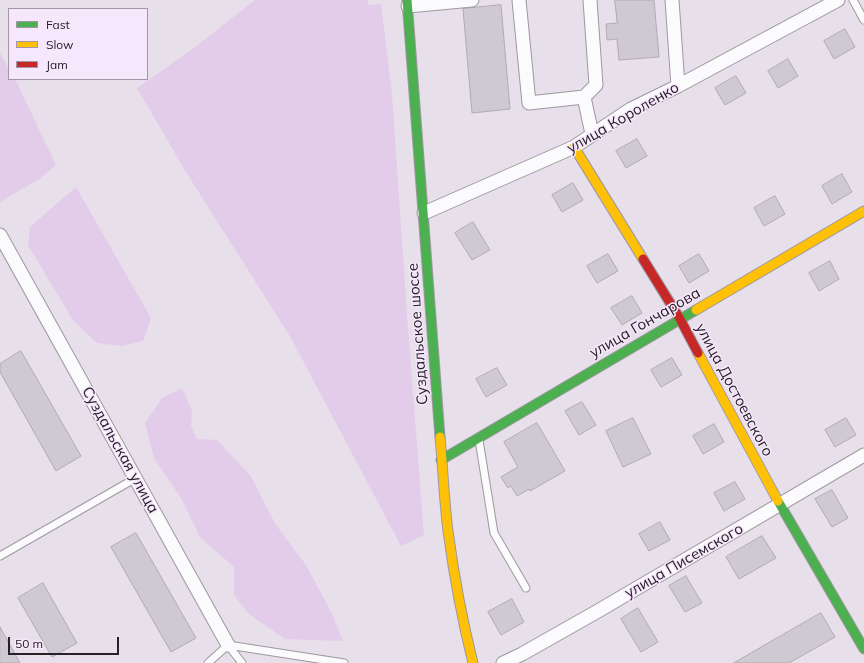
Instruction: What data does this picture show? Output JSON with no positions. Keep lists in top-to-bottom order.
{
  "streets": {
    "street": [
      "улица Короленко",
      "улица Гончарова",
      "Суздальское шоссе",
      "улица Достоевского",
      "Суздальская улица",
      "улица Писемского"
    ]
  },
  "crossings": [
    ["улица Короленко", "Суздальское шоссе"],
    ["улица Короленко", "улица Достоевского"],
    ["улица Гончарова", "Суздальское шоссе"],
    ["улица Гончарова", "улица Достоевского"],
    ["улица Достоевского", "улица Писемского"]
  ],
  "legend": ["Fast", "Slow", "Jam"],
  "scale_bar": "50 m"
}
